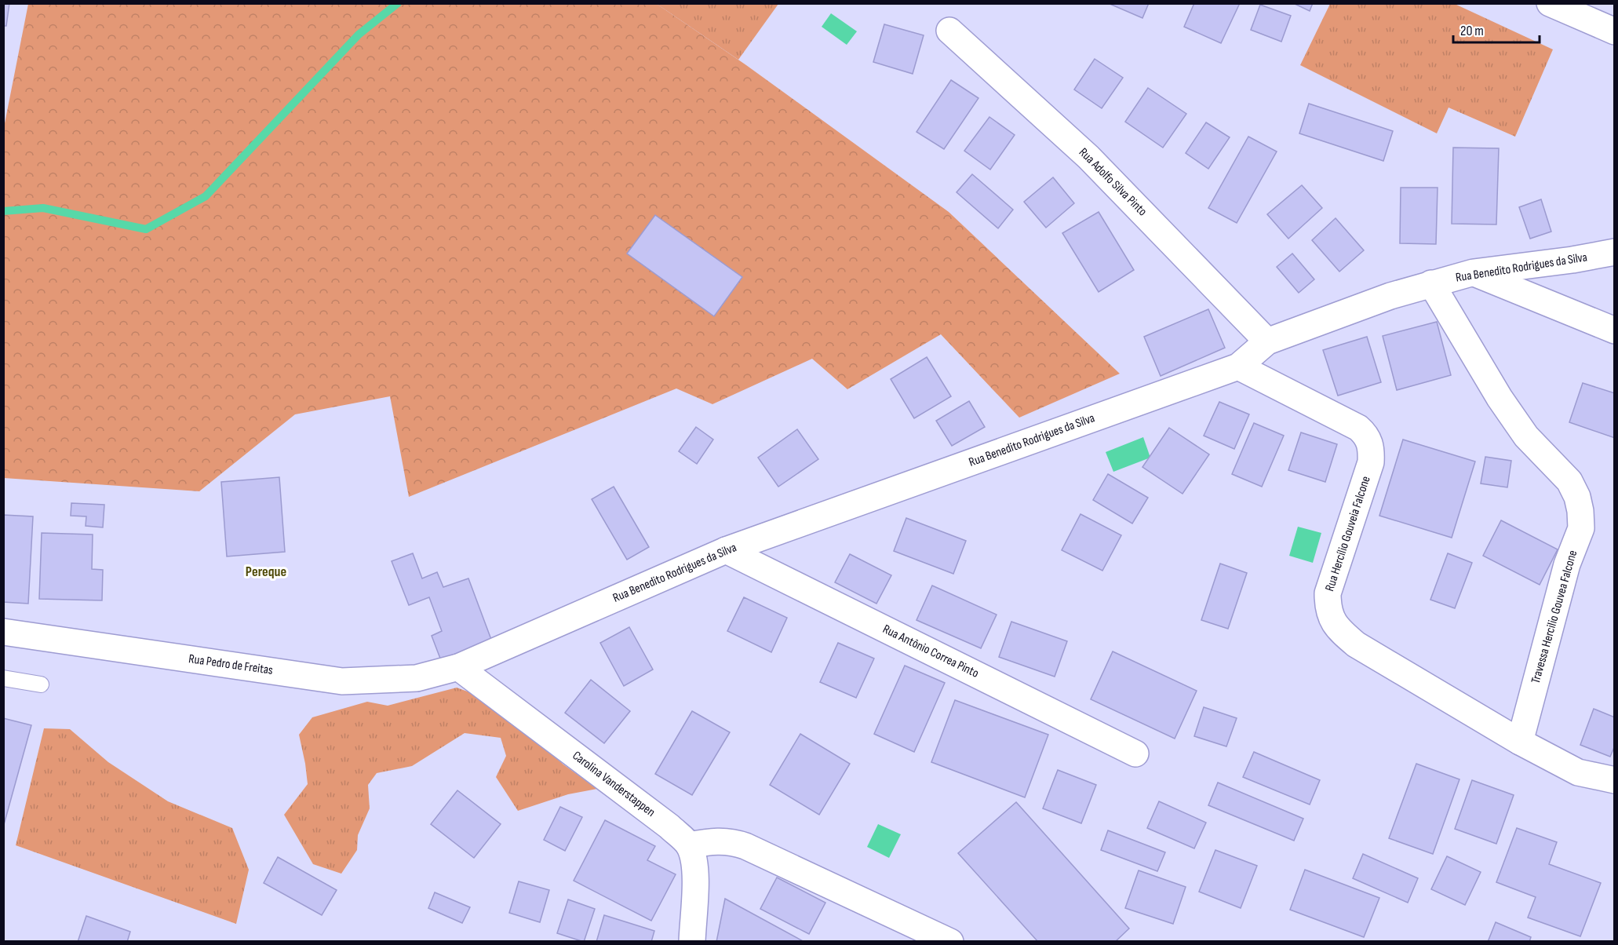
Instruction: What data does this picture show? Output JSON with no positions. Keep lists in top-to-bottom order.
{
  "streets": {
    "street": [
      "Rua Adolfo Silva Pinto",
      "Rua Benedito Rodrigues da Silva",
      "Rua Hercílio Gouveia Falcone",
      "Travessa Hercilio Gouvea Falcone",
      "Rua Antônio Correa Pinto",
      "Rua Pedro de Freitas",
      "Carolina Vanderstappen"
    ]
  },
  "crossings": [
    ["Rua Adolfo Silva Pinto", "Rua Benedito Rodrigues da Silva"],
    ["Rua Benedito Rodrigues da Silva", "Rua Hercílio Gouveia Falcone"],
    ["Rua Benedito Rodrigues da Silva", "Travessa Hercilio Gouvea Falcone"],
    ["Rua Benedito Rodrigues da Silva", "Rua Antônio Correa Pinto"],
    ["Rua Benedito Rodrigues da Silva", "Rua Pedro de Freitas"],
    ["Rua Benedito Rodrigues da Silva", "Carolina Vanderstappen"],
    ["Rua Hercílio Gouveia Falcone", "Travessa Hercilio Gouvea Falcone"],
    ["Rua Pedro de Freitas", "Carolina Vanderstappen"]
  ],
  "districts": ["Pereque"],
  "scale_bar": "20 m"
}
